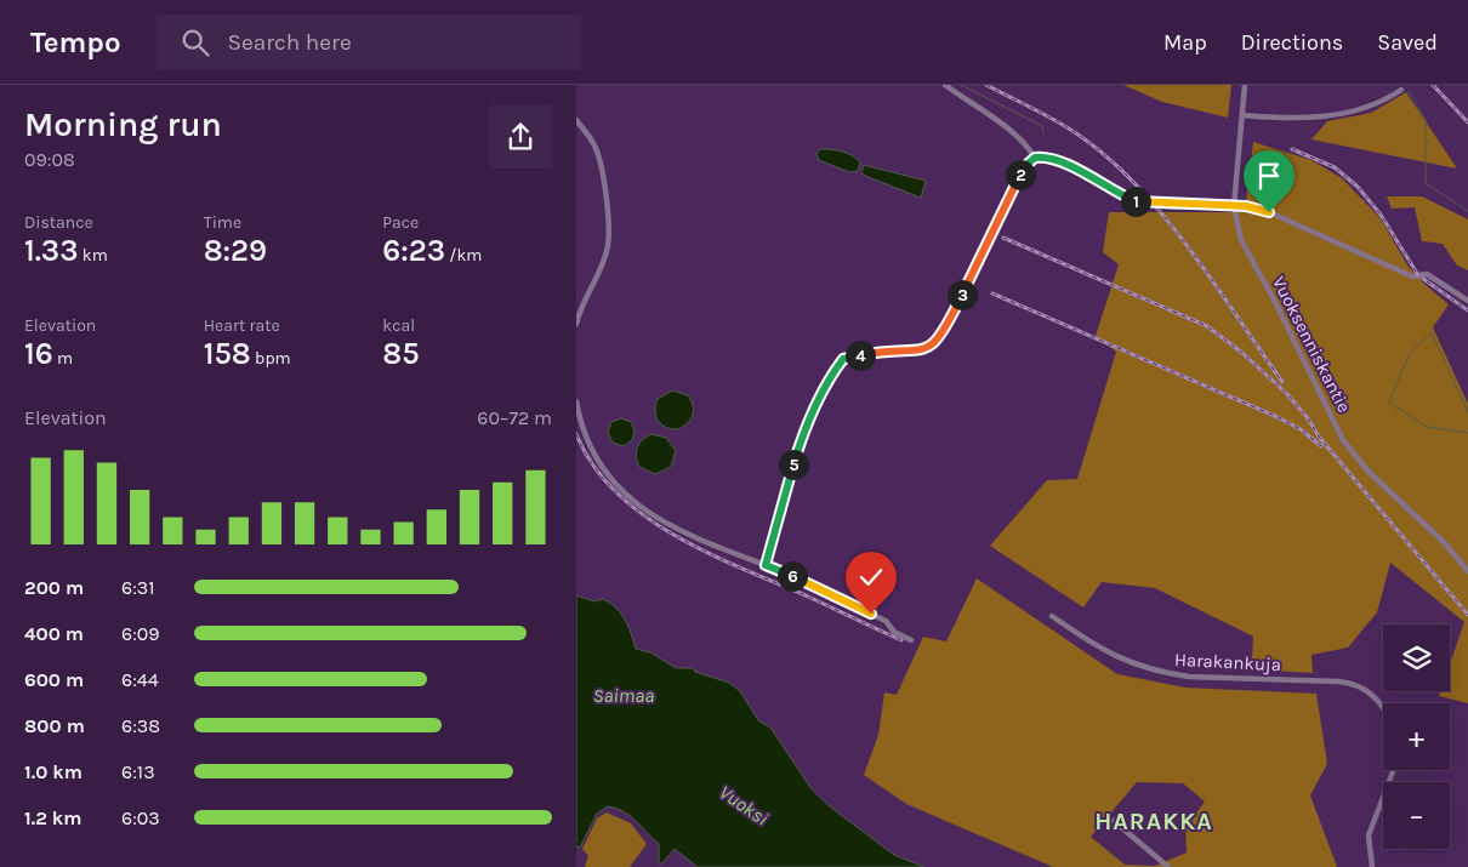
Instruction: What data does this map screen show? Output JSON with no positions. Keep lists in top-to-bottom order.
{
  "streets": {
    "street": ["Vuoksenniskantie", "Harakankuja"]
  },
  "districts": ["HARAKKA"],
  "water": ["Saimaa", "Vuoksi"],
  "page": {
    "header": "Tempo",
    "search": "Search here",
    "nav": ["Map", "Directions", "Saved"],
    "heading": ["Morning run", "09:08"],
    "pins": [
      "2",
      "1",
      "3",
      "4",
      "5",
      "6"
    ],
    "stats": [
      ["Distance", "1.33 km"],
      ["Time", "8:29"],
      ["Pace", "6:23 /km"],
      ["Elevation", "16 m"],
      ["Heart rate", "158 bpm"],
      ["kcal", "85"]
    ],
    "chart": ["Elevation", "60–72 m"],
    "list": [
      {
        "name": "200 m",
        "note": "6:31"
      },
      {
        "name": "400 m",
        "note": "6:09"
      },
      {
        "name": "600 m",
        "note": "6:44"
      },
      {
        "name": "800 m",
        "note": "6:38"
      },
      {
        "name": "1.0 km",
        "note": "6:13"
      },
      {
        "name": "1.2 km",
        "note": "6:03"
      }
    ],
    "map_buttons": ["+", "−"]
  }
}
